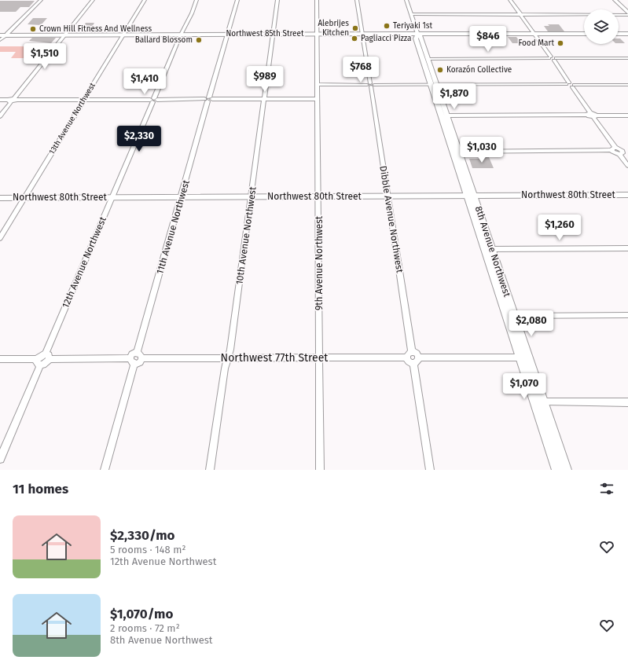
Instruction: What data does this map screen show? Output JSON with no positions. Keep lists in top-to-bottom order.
{
  "streets": {
    "main road": ["Northwest 85th Street", "8th Avenue Northwest"],
    "street": [
      "13th Avenue Northwest",
      "Northwest 80th Street",
      "Dibble Avenue Northwest",
      "11th Avenue Northwest",
      "10th Avenue Northwest",
      "12th Avenue Northwest",
      "9th Avenue Northwest",
      "Northwest 77th Street"
    ]
  },
  "crossings": [
    ["Northwest 85th Street", "13th Avenue Northwest"],
    ["Northwest 85th Street", "Dibble Avenue Northwest"],
    ["Northwest 85th Street", "11th Avenue Northwest"],
    ["Northwest 85th Street", "10th Avenue Northwest"],
    ["Northwest 85th Street", "8th Avenue Northwest"],
    ["Northwest 85th Street", "12th Avenue Northwest"],
    ["Northwest 85th Street", "9th Avenue Northwest"],
    ["13th Avenue Northwest", "Northwest 80th Street"],
    ["Northwest 80th Street", "Dibble Avenue Northwest"],
    ["Northwest 80th Street", "11th Avenue Northwest"],
    ["Northwest 80th Street", "10th Avenue Northwest"],
    ["Northwest 80th Street", "8th Avenue Northwest"],
    ["Northwest 80th Street", "12th Avenue Northwest"],
    ["Northwest 80th Street", "9th Avenue Northwest"],
    ["Dibble Avenue Northwest", "Northwest 77th Street"],
    ["11th Avenue Northwest", "Northwest 77th Street"],
    ["10th Avenue Northwest", "Northwest 77th Street"],
    ["9th Avenue Northwest", "Northwest 77th Street"]
  ],
  "places": [
    "Teriyaki 1st",
    "Alebrijes Kitchen",
    "Crown Hill Fitness And Wellness",
    "Pagliacci Pizza",
    "Ballard Blossom",
    "Food Mart",
    "Korazón Collective"
  ],
  "page": {
    "price": [
      "$846",
      "$1,510",
      "$768",
      "$989",
      "$1,410",
      "$1,870",
      "$2,330",
      "$1,030",
      "$1,260",
      "$2,080",
      "$1,070"
    ],
    "heading": "11 homes",
    "list": [
      {
        "name": "$2,330/mo",
        "note": "5 rooms · 148 m² · 12th Avenue Northwest"
      },
      {
        "name": "$1,070/mo",
        "note": "2 rooms · 72 m² · 8th Avenue Northwest"
      }
    ]
  }
}
